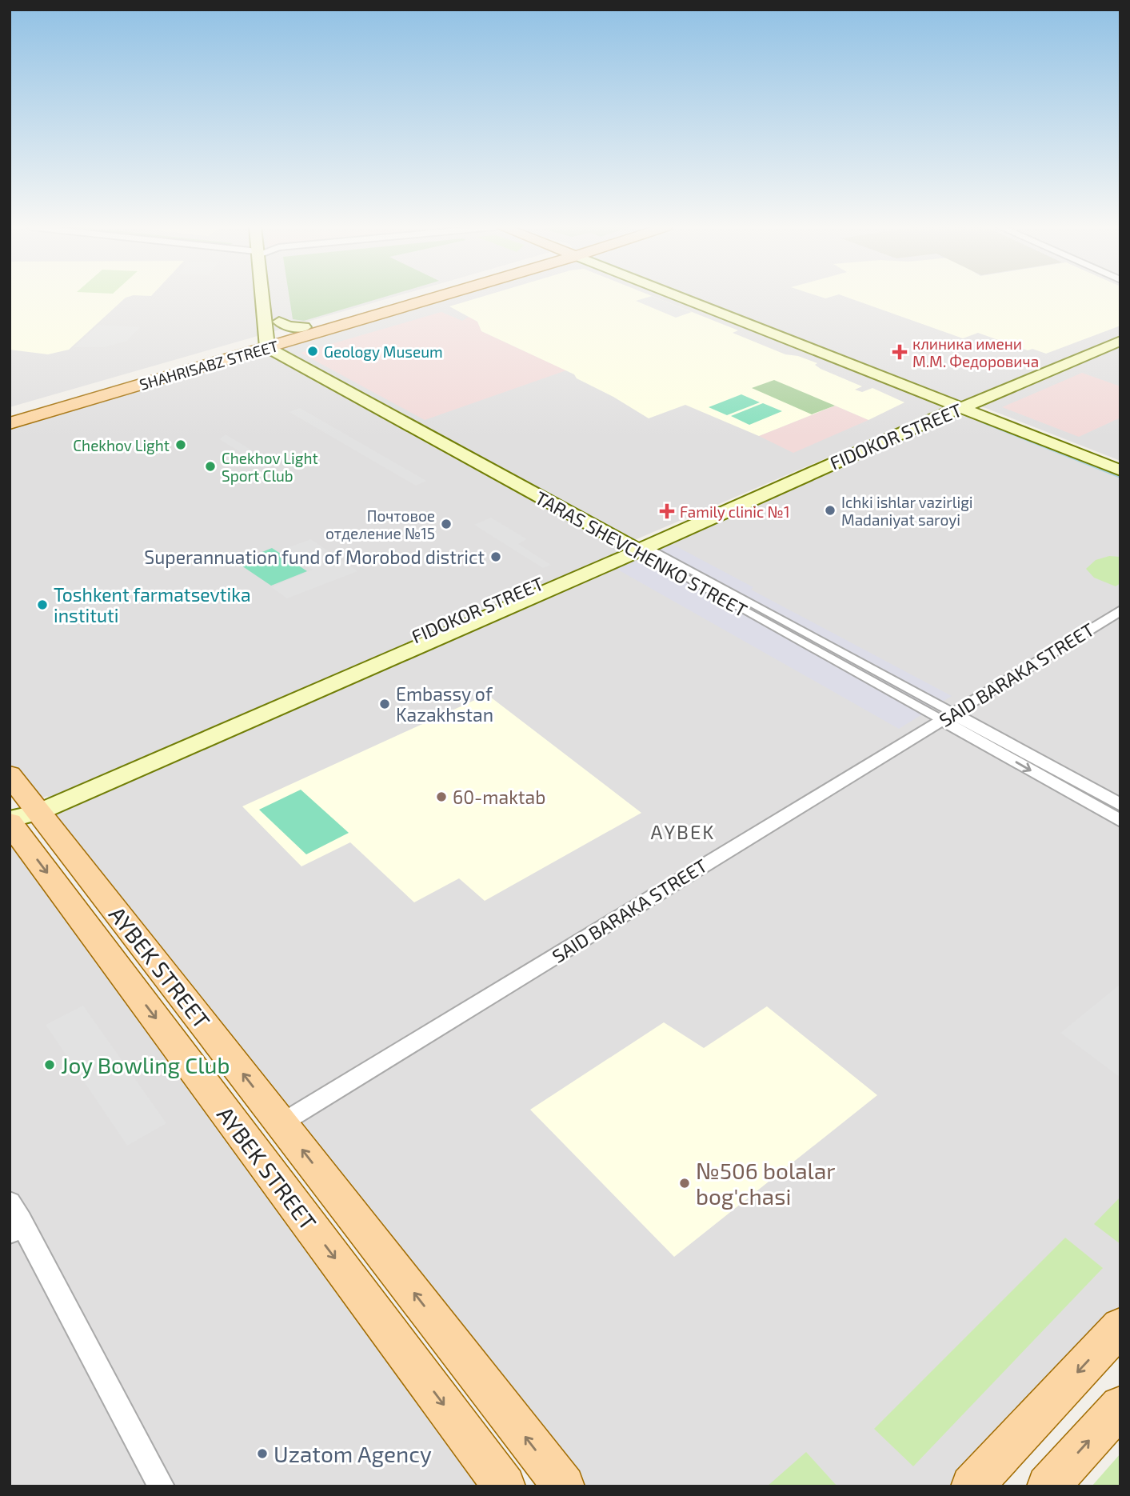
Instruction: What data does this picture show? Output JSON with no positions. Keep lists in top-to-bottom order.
{
  "streets": {
    "main road": [
      "SHAHRISABZ STREET",
      "FIDOKOR STREET",
      "TARAS SHEVCHENKO STREET",
      "AYBEK STREET"
    ],
    "street": ["SAID BARAKA STREET"]
  },
  "crossings": [
    ["SHAHRISABZ STREET", "TARAS SHEVCHENKO STREET"],
    ["FIDOKOR STREET", "TARAS SHEVCHENKO STREET"],
    ["FIDOKOR STREET", "AYBEK STREET"],
    ["TARAS SHEVCHENKO STREET", "SAID BARAKA STREET"],
    ["SAID BARAKA STREET", "AYBEK STREET"]
  ],
  "districts": ["АYBEK"],
  "places": {
    "other": [
      "Geology Museum",
      "Chekhov Light",
      "Chekhov Light Sport Club",
      "Ichki ishlar vazirligi Madaniyat saroyi",
      "Почтовое отделение №15",
      "Superannuation fund of Morobod district",
      "Toshkent farmatsevtika instituti",
      "Embassy of Kazakhstan",
      "60-maktab",
      "Joy Bowling Club",
      "№506 bolalar bog'chasi",
      "Uzatom Agency"
    ],
    "health": ["клиника имени М.М. Федоровича", "Family clinic №1"]
  }
}
